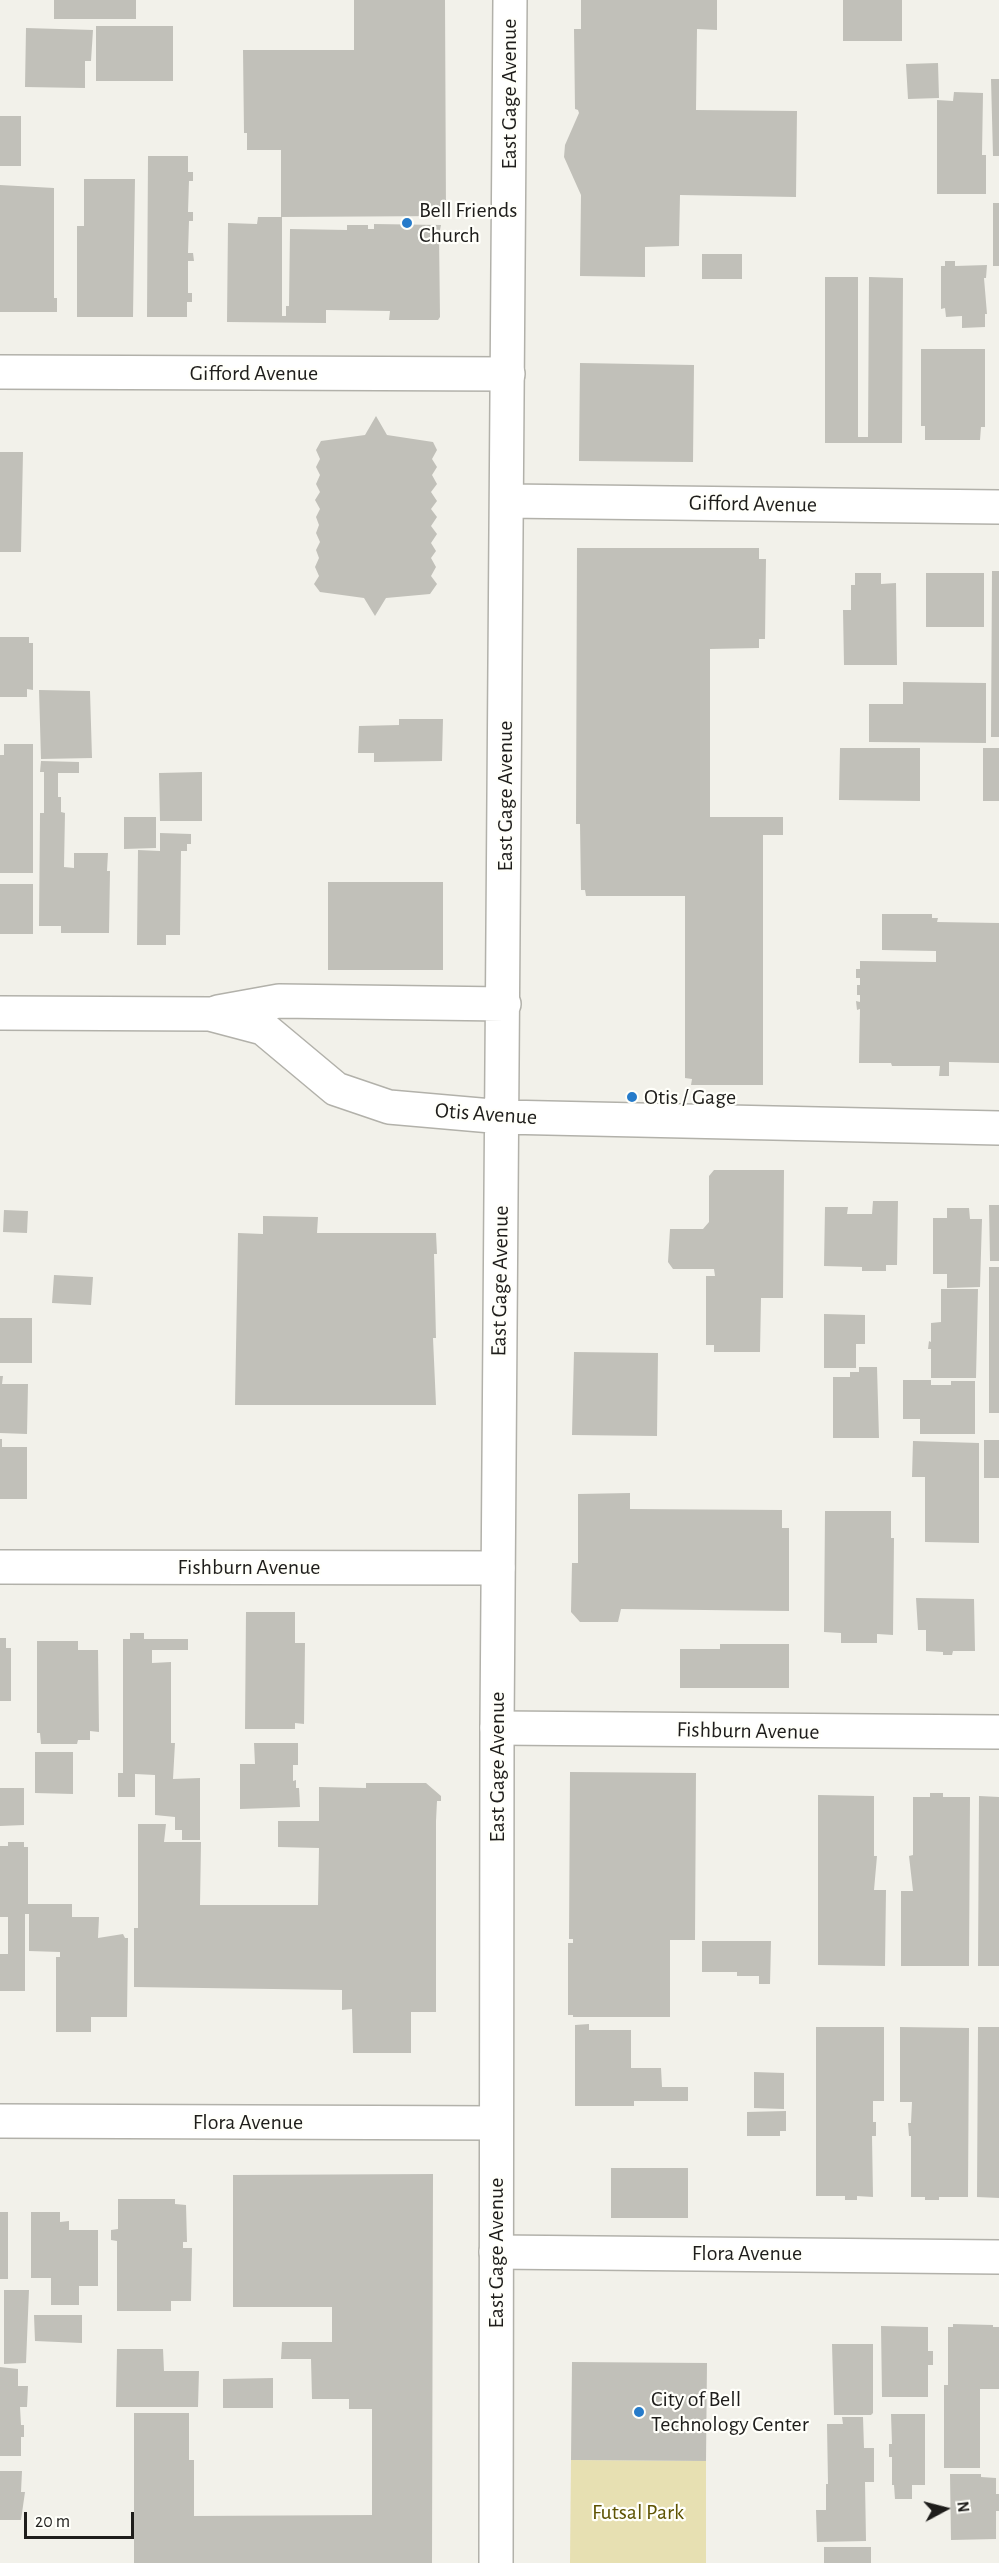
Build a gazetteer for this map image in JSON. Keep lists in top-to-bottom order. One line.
{"streets":{"street":["East Gage Avenue","Gifford Avenue","Otis Avenue","Fishburn Avenue","Flora Avenue"]},"crossings":[["East Gage Avenue","Gifford Avenue"],["East Gage Avenue","Otis Avenue"],["East Gage Avenue","Fishburn Avenue"],["East Gage Avenue","Flora Avenue"]],"parks":["Futsal Park"],"places":["Bell Friends Church","Otis / Gage","City of Bell Technology Center"],"scale_bar":"20 m","north":"right"}
